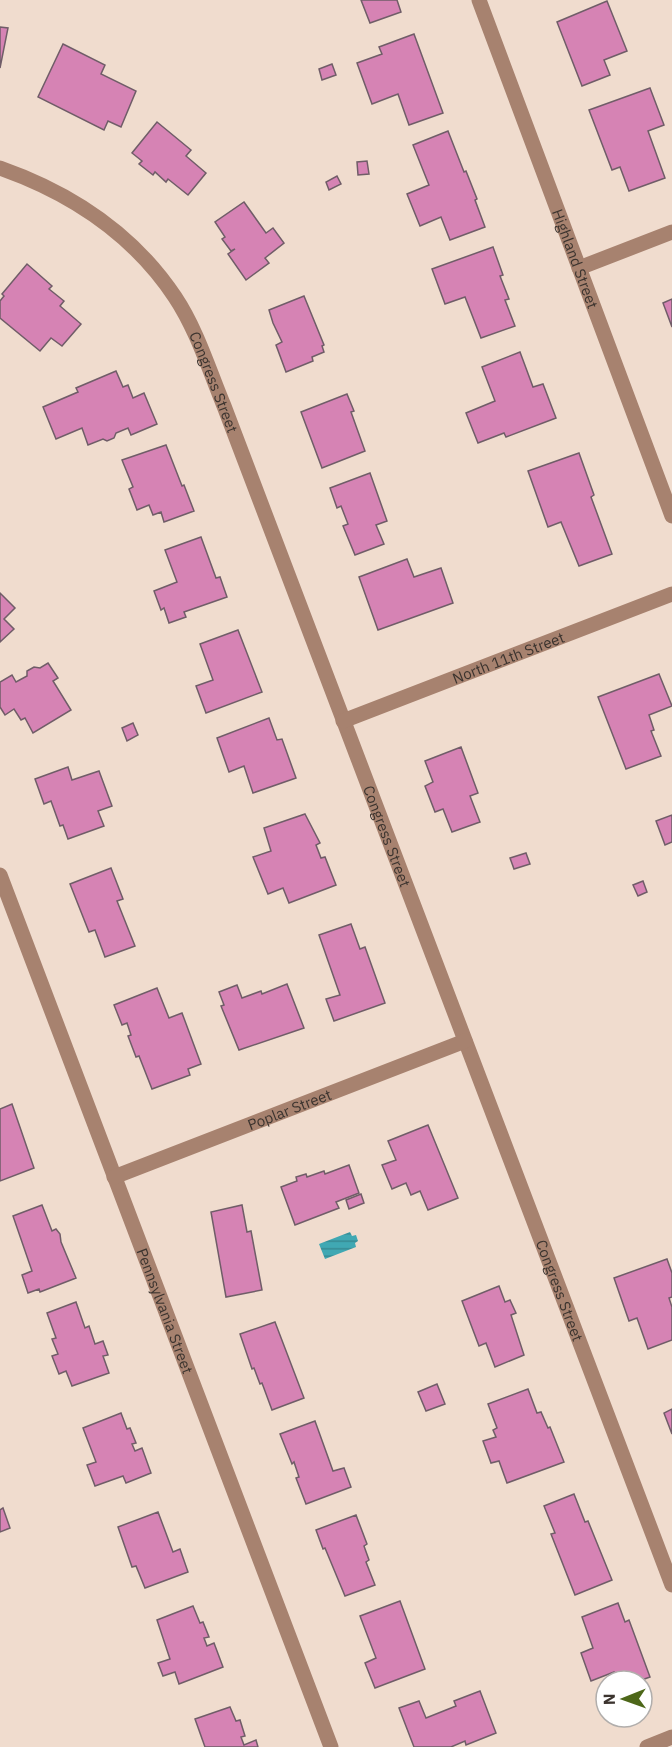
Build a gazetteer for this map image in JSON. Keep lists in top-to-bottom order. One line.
{"streets":{"street":["Highland Street","Congress Street","North 11th Street","Poplar Street","Pennsylvania Street"]},"crossings":[["Congress Street","North 11th Street"],["Congress Street","Poplar Street"],["Poplar Street","Pennsylvania Street"]],"north":"left"}
